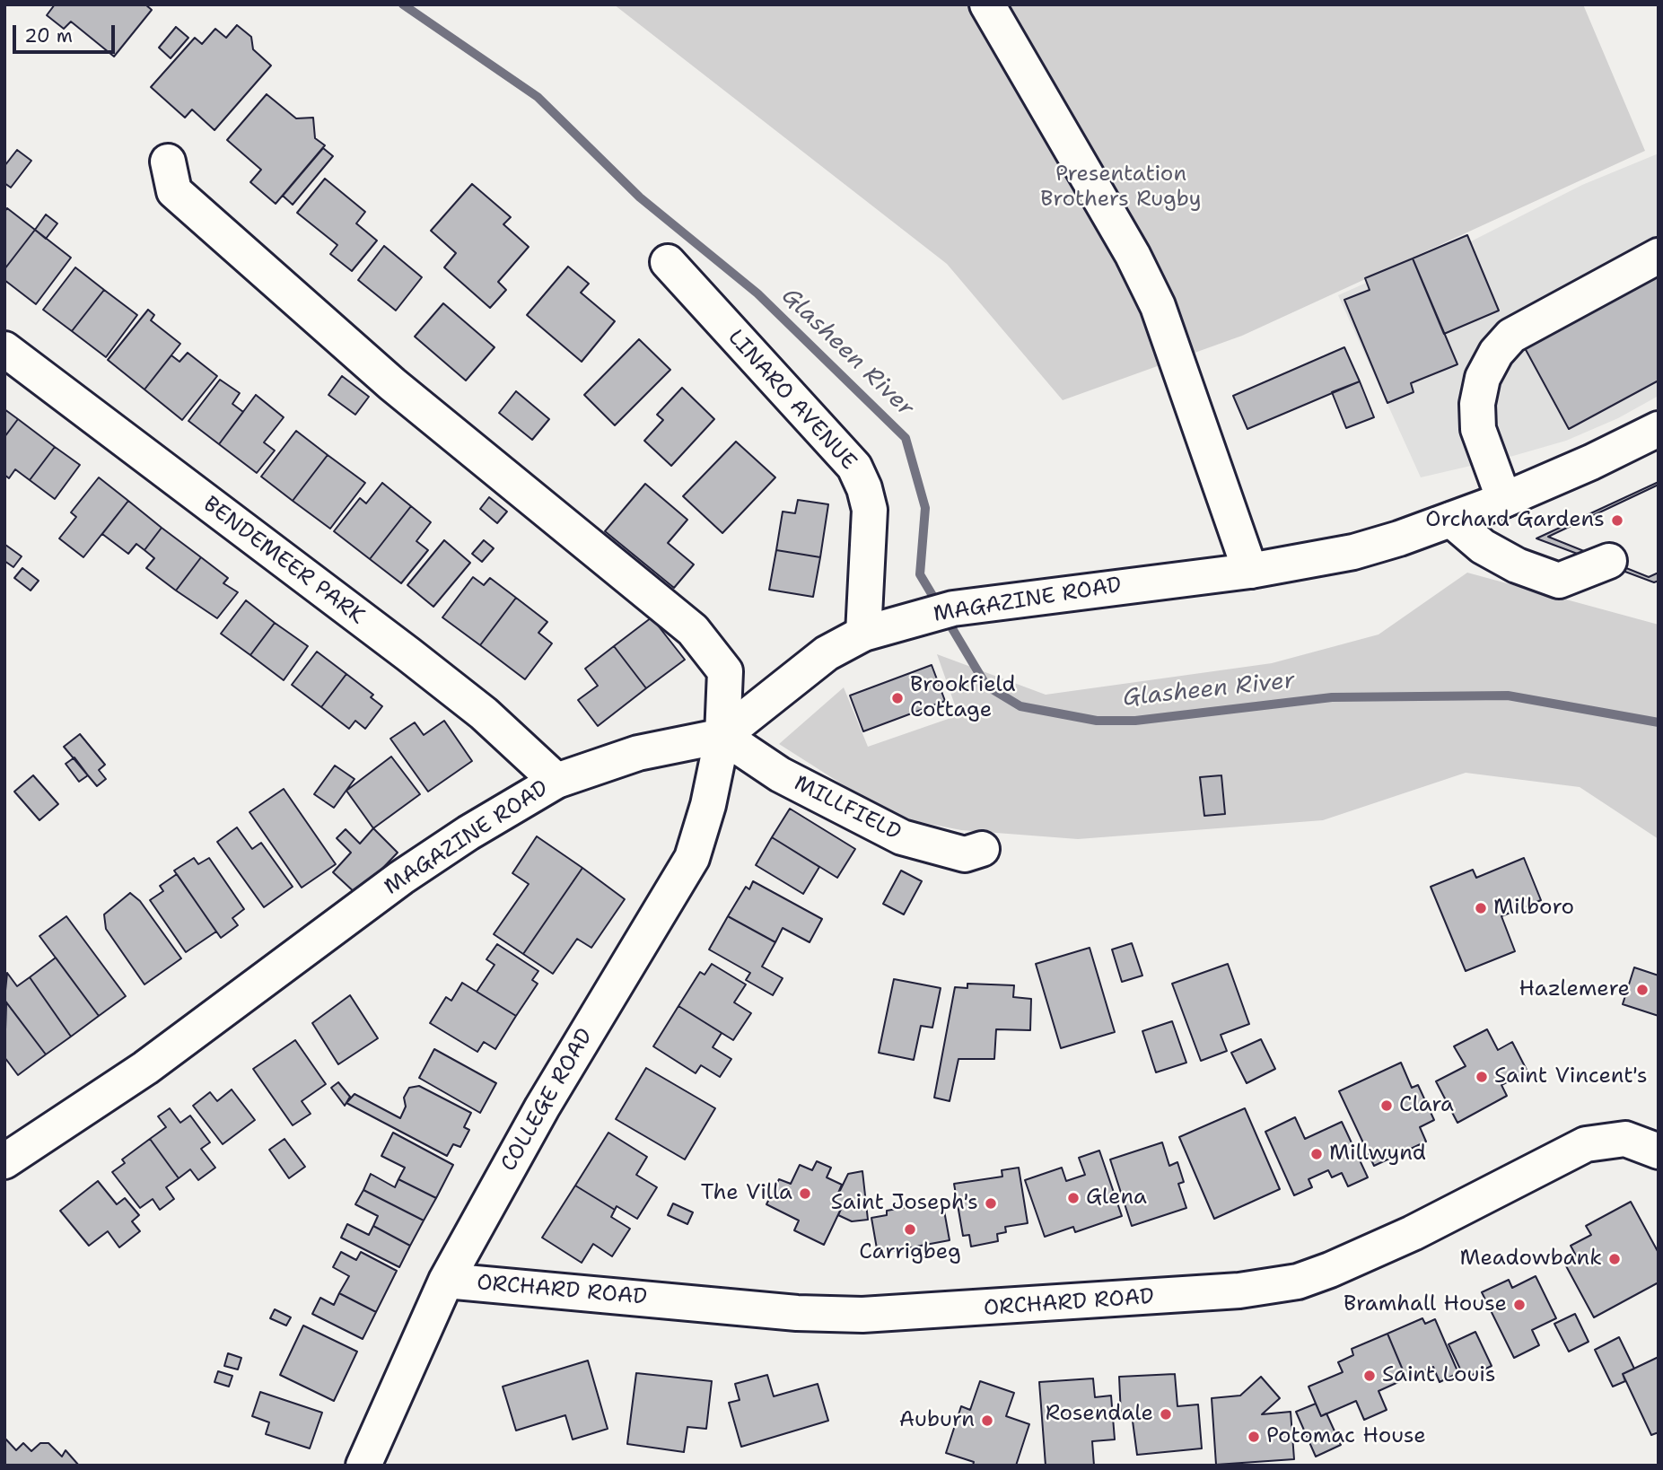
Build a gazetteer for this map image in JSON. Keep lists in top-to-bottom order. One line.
{"streets":{"street":["LINARO AVENUE","BENDEMEER PARK","MAGAZINE ROAD","MILLFIELD","COLLEGE ROAD","ORCHARD ROAD"]},"crossings":[["LINARO AVENUE","MAGAZINE ROAD"],["BENDEMEER PARK","MAGAZINE ROAD"],["MAGAZINE ROAD","MILLFIELD"],["MAGAZINE ROAD","COLLEGE ROAD"],["MILLFIELD","COLLEGE ROAD"],["COLLEGE ROAD","ORCHARD ROAD"]],"water":["Glasheen River"],"parks":["Presentation Brothers Rugby"],"places":["Orchard Gardens","Brookfield Cottage","Milboro","Hazlemere","Saint Vincent's","Clara","Millwynd","The Villa","Glena","Saint Joseph's","Carrigbeg","Meadowbank","Bramhall House","Saint Louis","Rosendale","Auburn","Potomac House"],"scale_bar":"20 m"}
